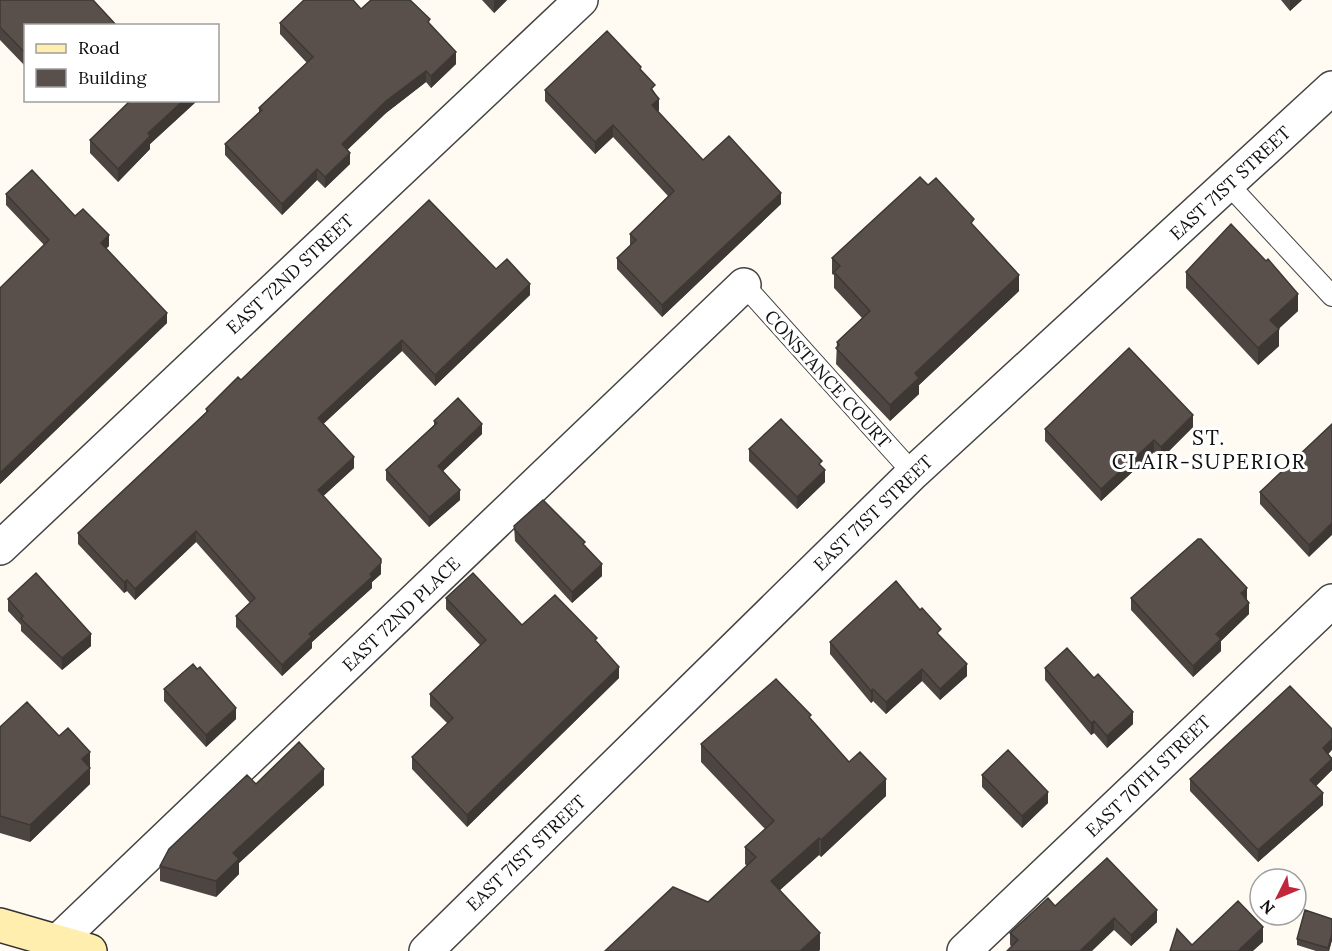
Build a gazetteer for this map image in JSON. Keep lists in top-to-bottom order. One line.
{"streets":{"street":["EAST 71ST STREET","EAST 72ND STREET","EAST 72ND PLACE","EAST 70TH STREET"],"lane":["CONSTANCE COURT"]},"crossings":[["EAST 71ST STREET","CONSTANCE COURT"],["CONSTANCE COURT","EAST 72ND PLACE"]],"districts":["ST. CLAIR-SUPERIOR"],"legend":["Road","Building"],"north":"bottom left"}
